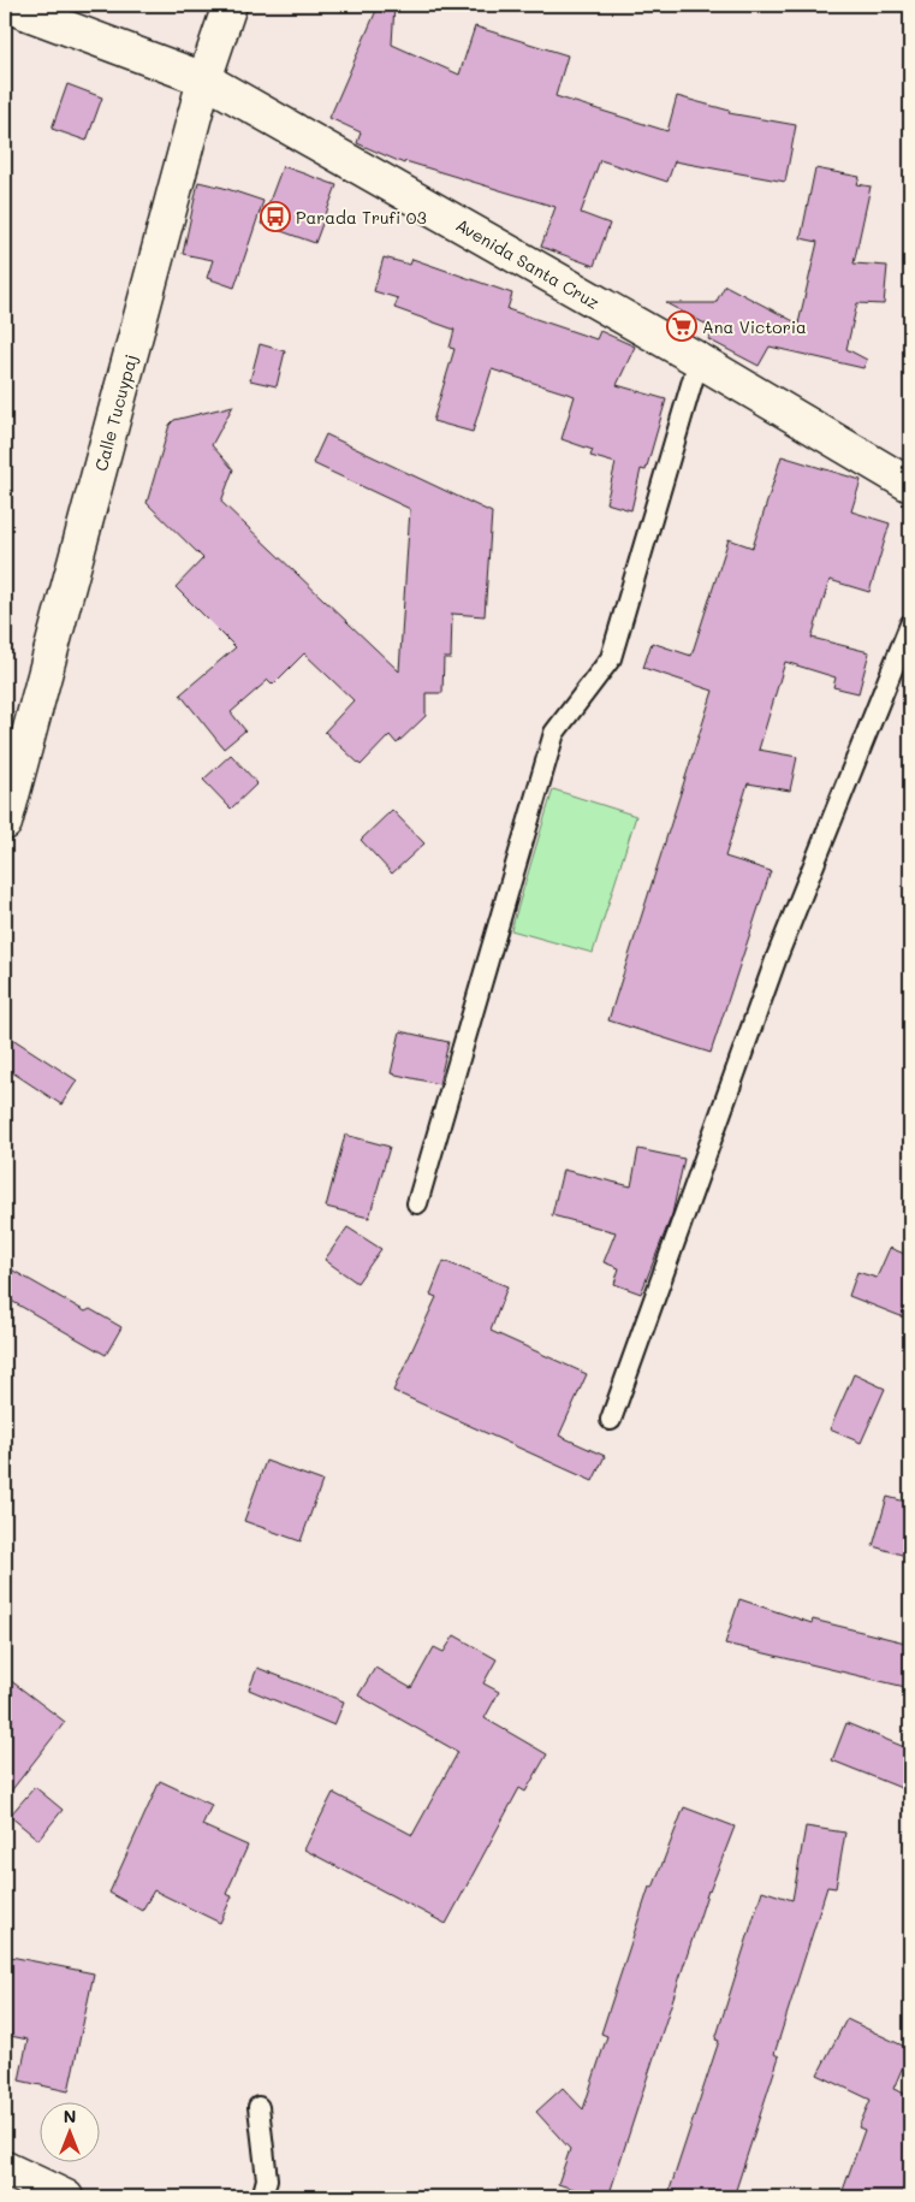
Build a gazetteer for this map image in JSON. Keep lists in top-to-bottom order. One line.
{"streets":{"street":["Avenida Santa Cruz","Calle Tucuypaj"]},"crossings":[["Avenida Santa Cruz","Calle Tucuypaj"]],"places":{"bus stop":["Parada Trufi 03"],"supermarket":["Ana Victoria"]},"north":"top"}
